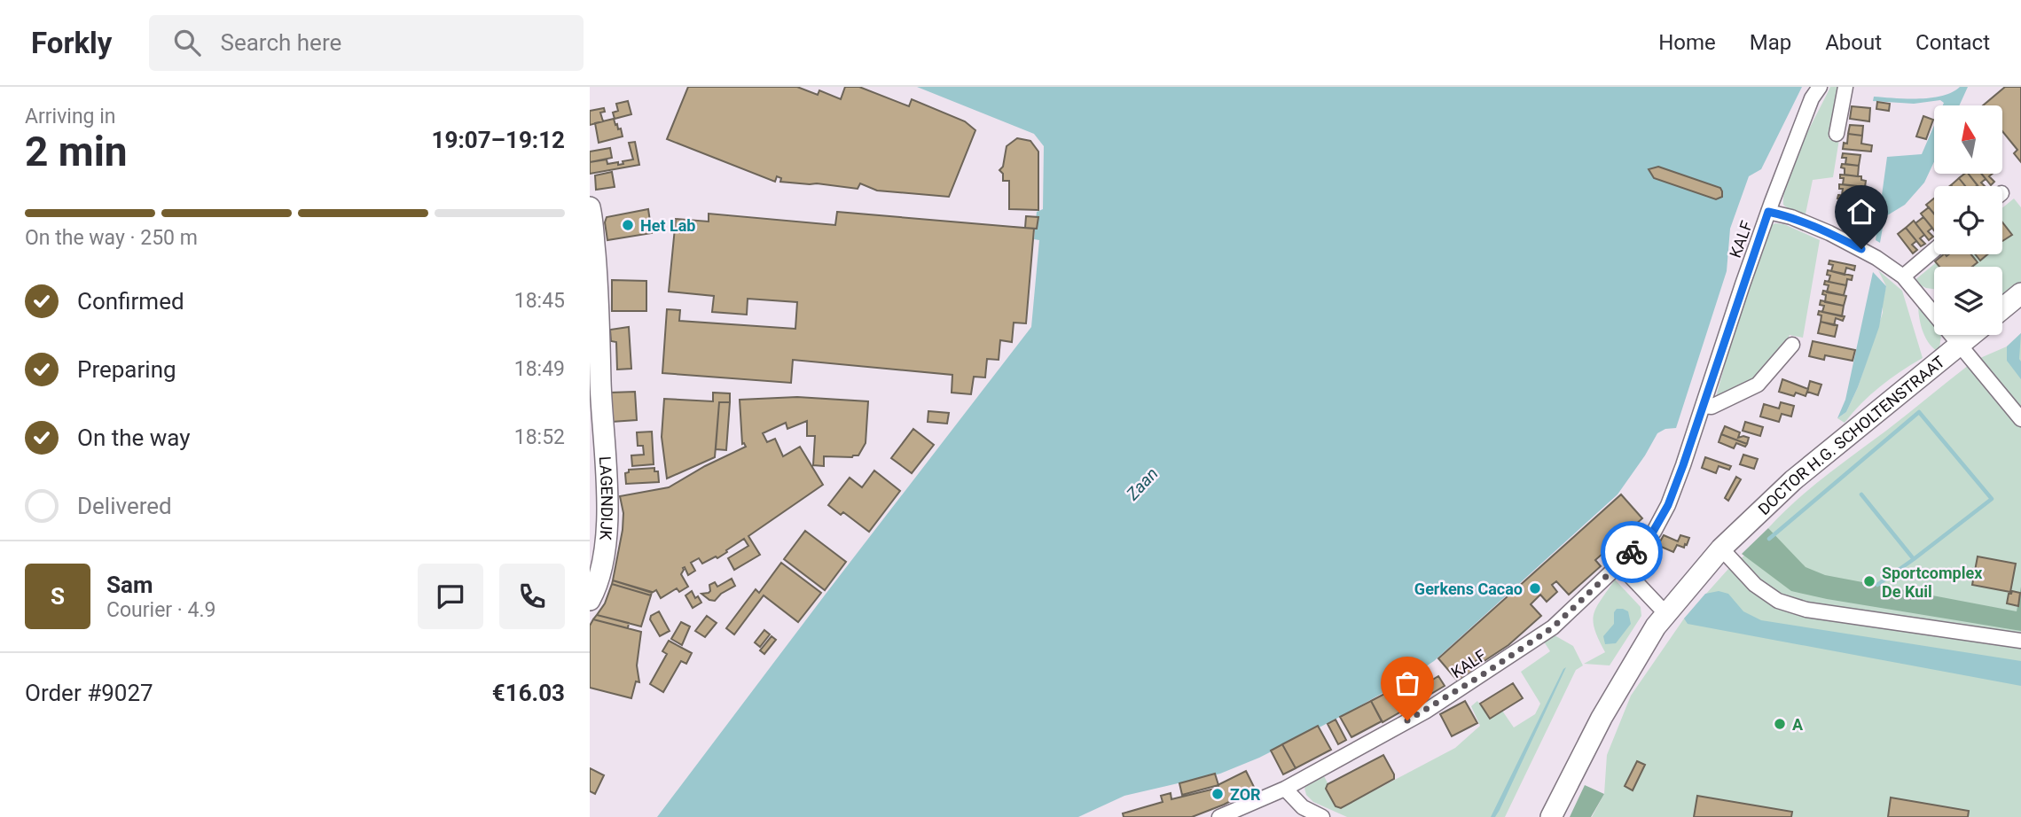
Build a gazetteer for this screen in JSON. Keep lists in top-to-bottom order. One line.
{"streets":{"main road":["DOCTOR H.G. SCHOLTENSTRAAT","LAGENDIJK"],"street":["KALF"]},"water":["Zaan"],"places":["Het Lab","Sportcomplex De Kuil","Gerkens Cacao","A","ZOR"],"north":"top","page":{"header":"Forkly","search":"Search here","nav":["Home","Map","About","Contact"],"heading":["2 min","Arriving in","19:07–19:12"],"panel":["Sam","Courier · 4.9","Order #9027","€16.03"],"bar":"On the way · 250 m","list":[["Confirmed","18:45"],["Preparing","18:49"],["On the way","18:52"],"Delivered"],"round":"S"}}
